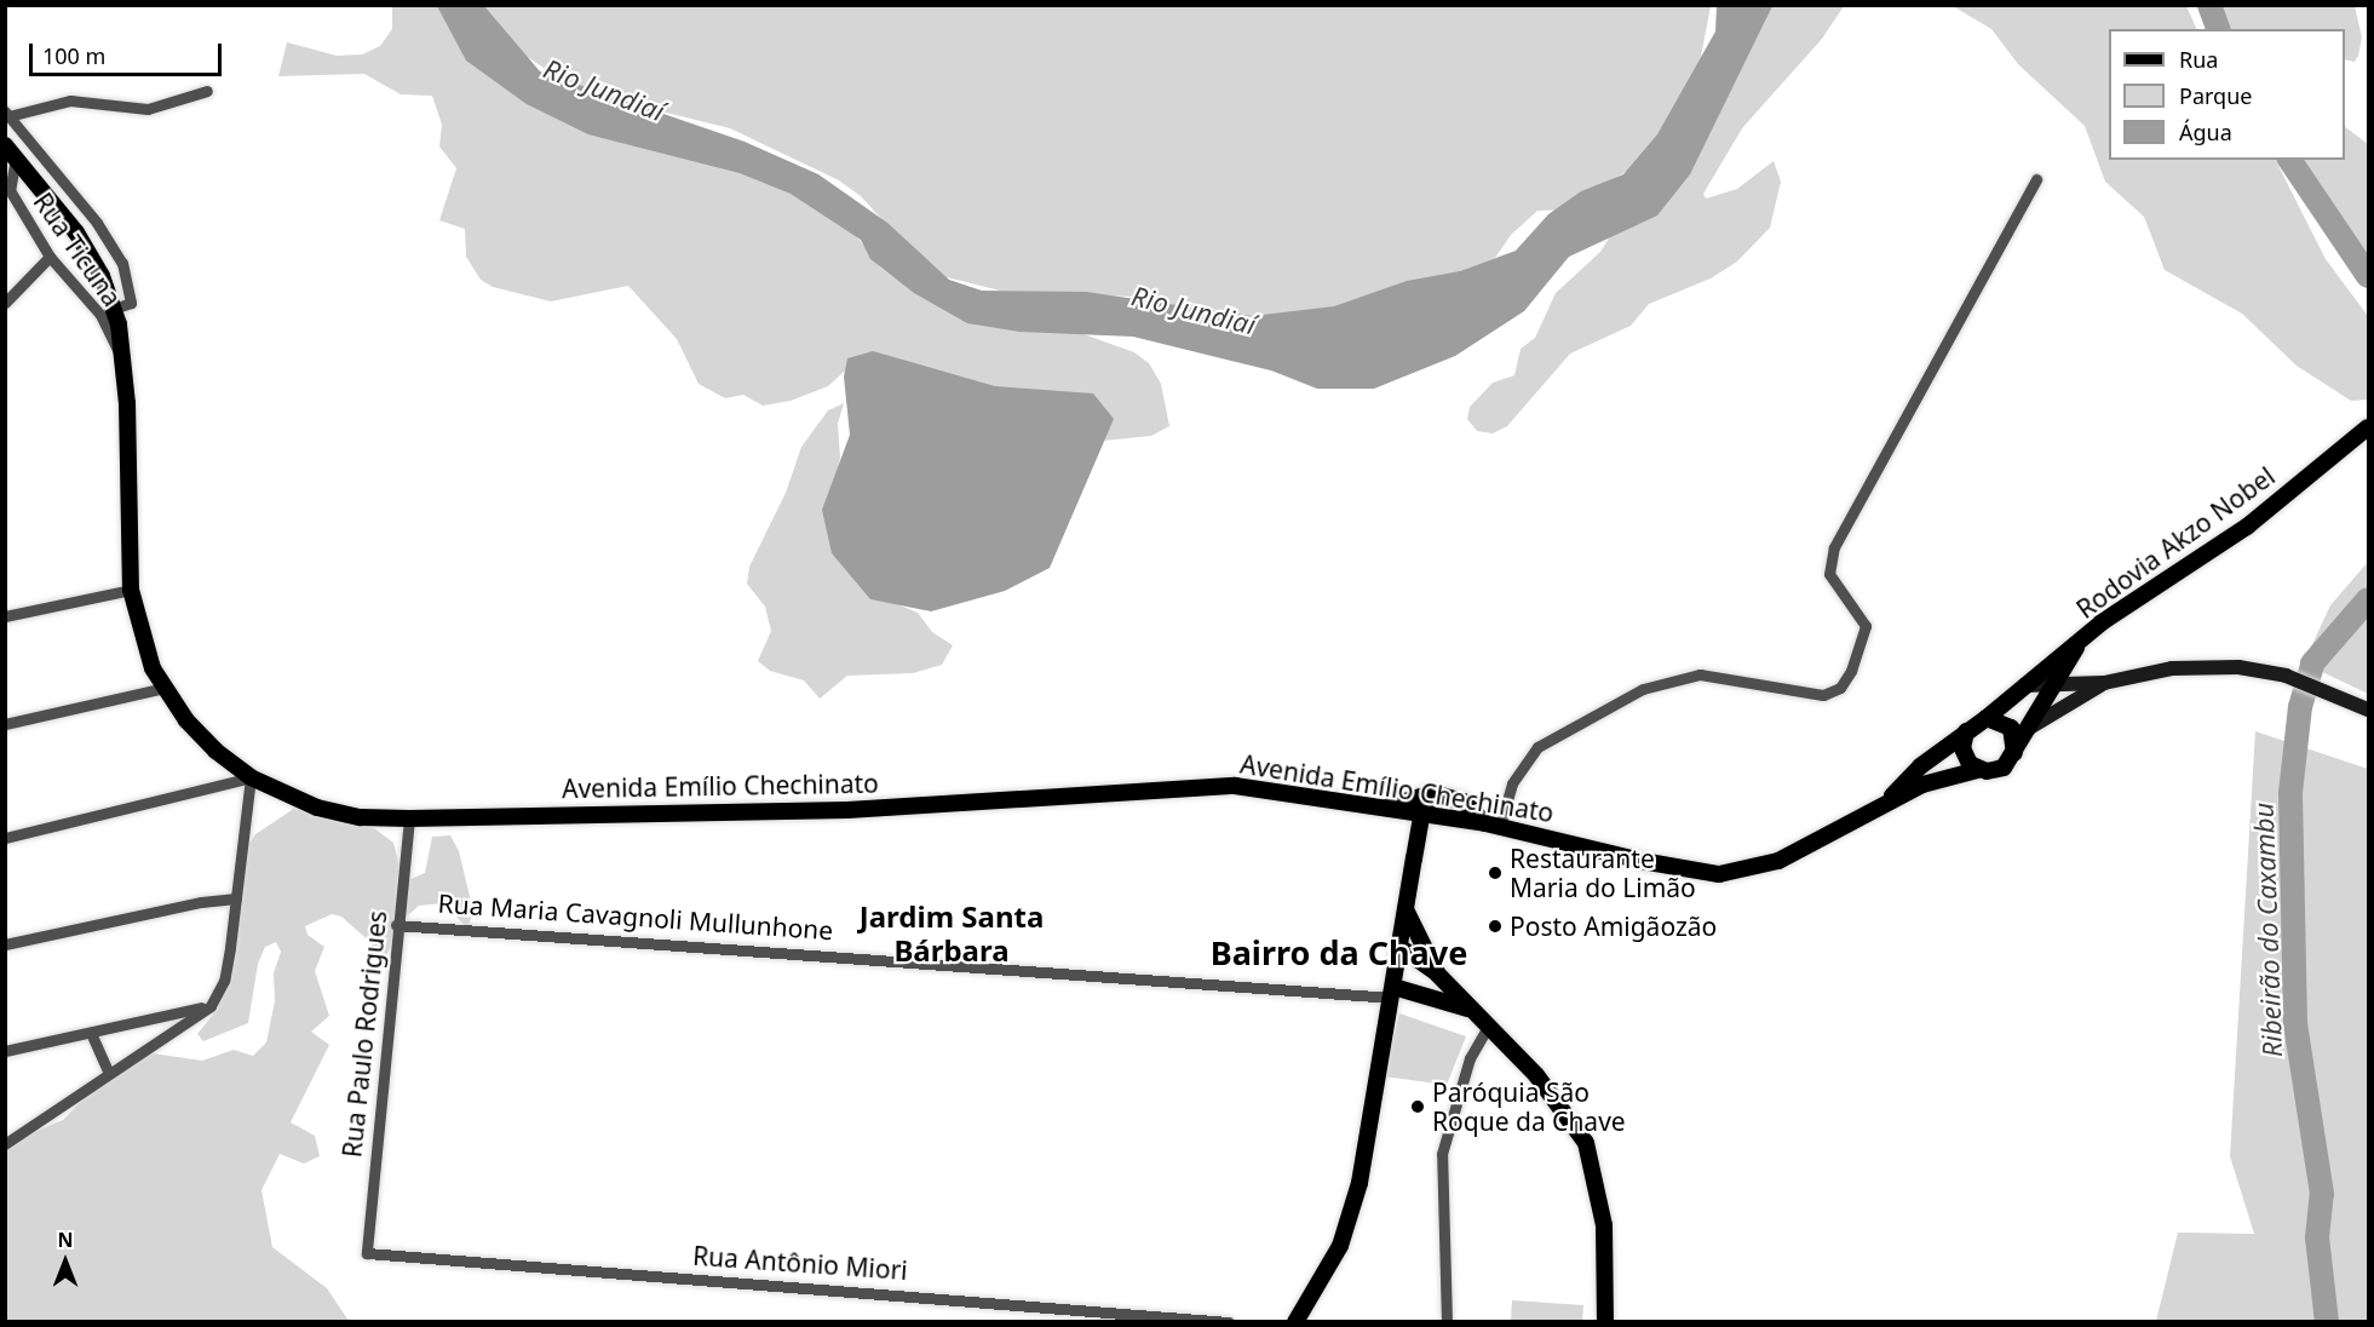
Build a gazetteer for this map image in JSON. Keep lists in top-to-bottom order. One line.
{"streets":{"main road":["Rodovia Akzo Nobel","Avenida Emílio Chechinato","Rua Maria Cavagnoli Mullunhone"],"street":["Rua Ticuna","Rua Paulo Rodrigues","Rua Antônio Miori"]},"crossings":[["Rua Ticuna","Avenida Emílio Chechinato"],["Rodovia Akzo Nobel","Avenida Emílio Chechinato"],["Avenida Emílio Chechinato","Rua Paulo Rodrigues"],["Rua Maria Cavagnoli Mullunhone","Rua Paulo Rodrigues"],["Rua Paulo Rodrigues","Rua Antônio Miori"]],"districts":["Jardim Santa Bárbara","Bairro da Chave"],"water":["Rio Jundiaí","Ribeirão do Caxambu"],"places":["Restaurante Maria do Limão","Posto Amigãozão","Paróquia São Roque da Chave"],"legend":["Rua","Parque","Água"],"scale_bar":"100 m","north":"top"}
